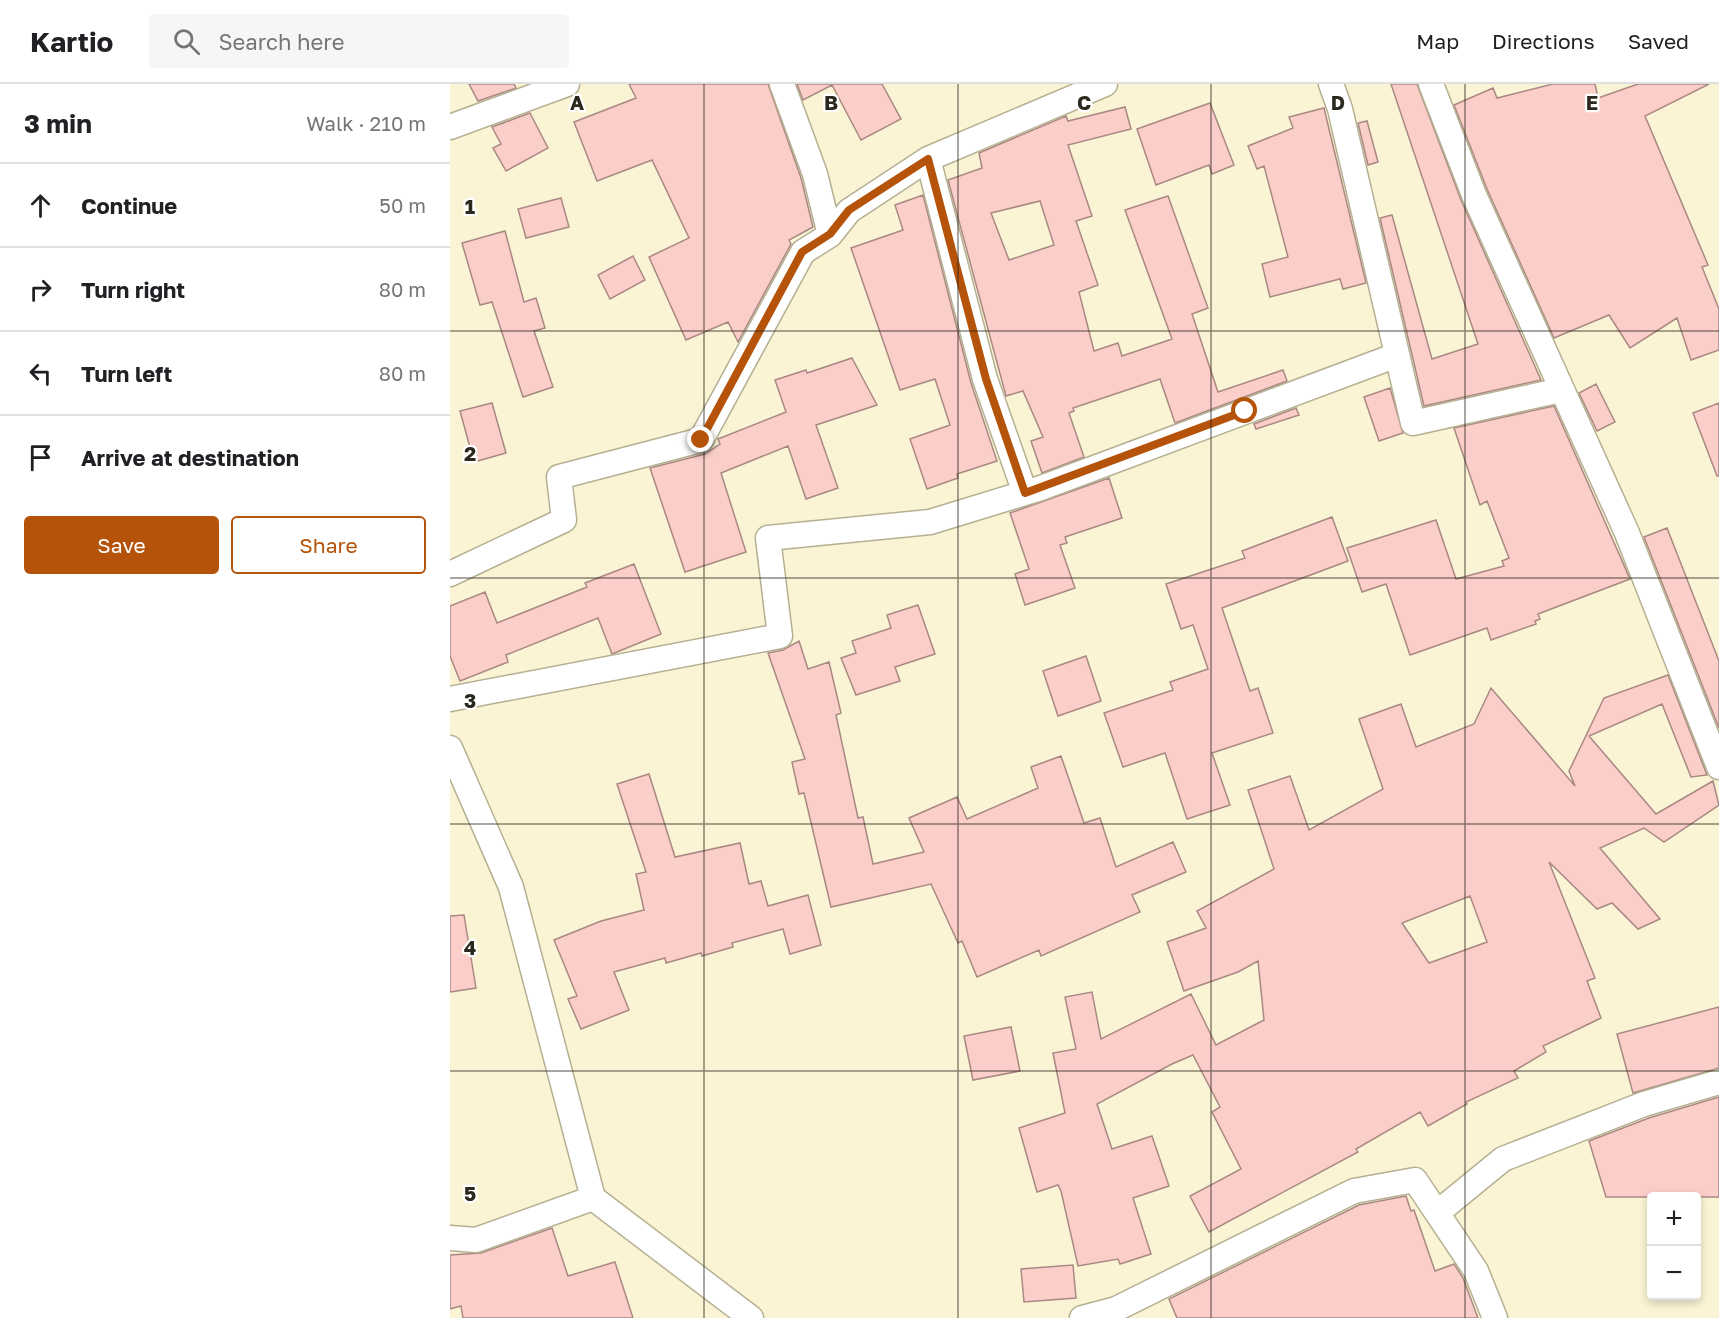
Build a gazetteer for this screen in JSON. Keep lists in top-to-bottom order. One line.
{"page":{"header":"Kartio","search":"Search here","nav":["Map","Directions","Saved"],"heading":["3 min","Walk · 210 m"],"list":[["Continue","50 m"],["Turn right","80 m"],["Turn left","80 m"],"Arrive at destination"],"buttons":["Save","Share"],"map_buttons":["+","−"]},"grid":{"columns":["A","B","C","D","E"],"rows":["1","2","3","4","5"]}}
